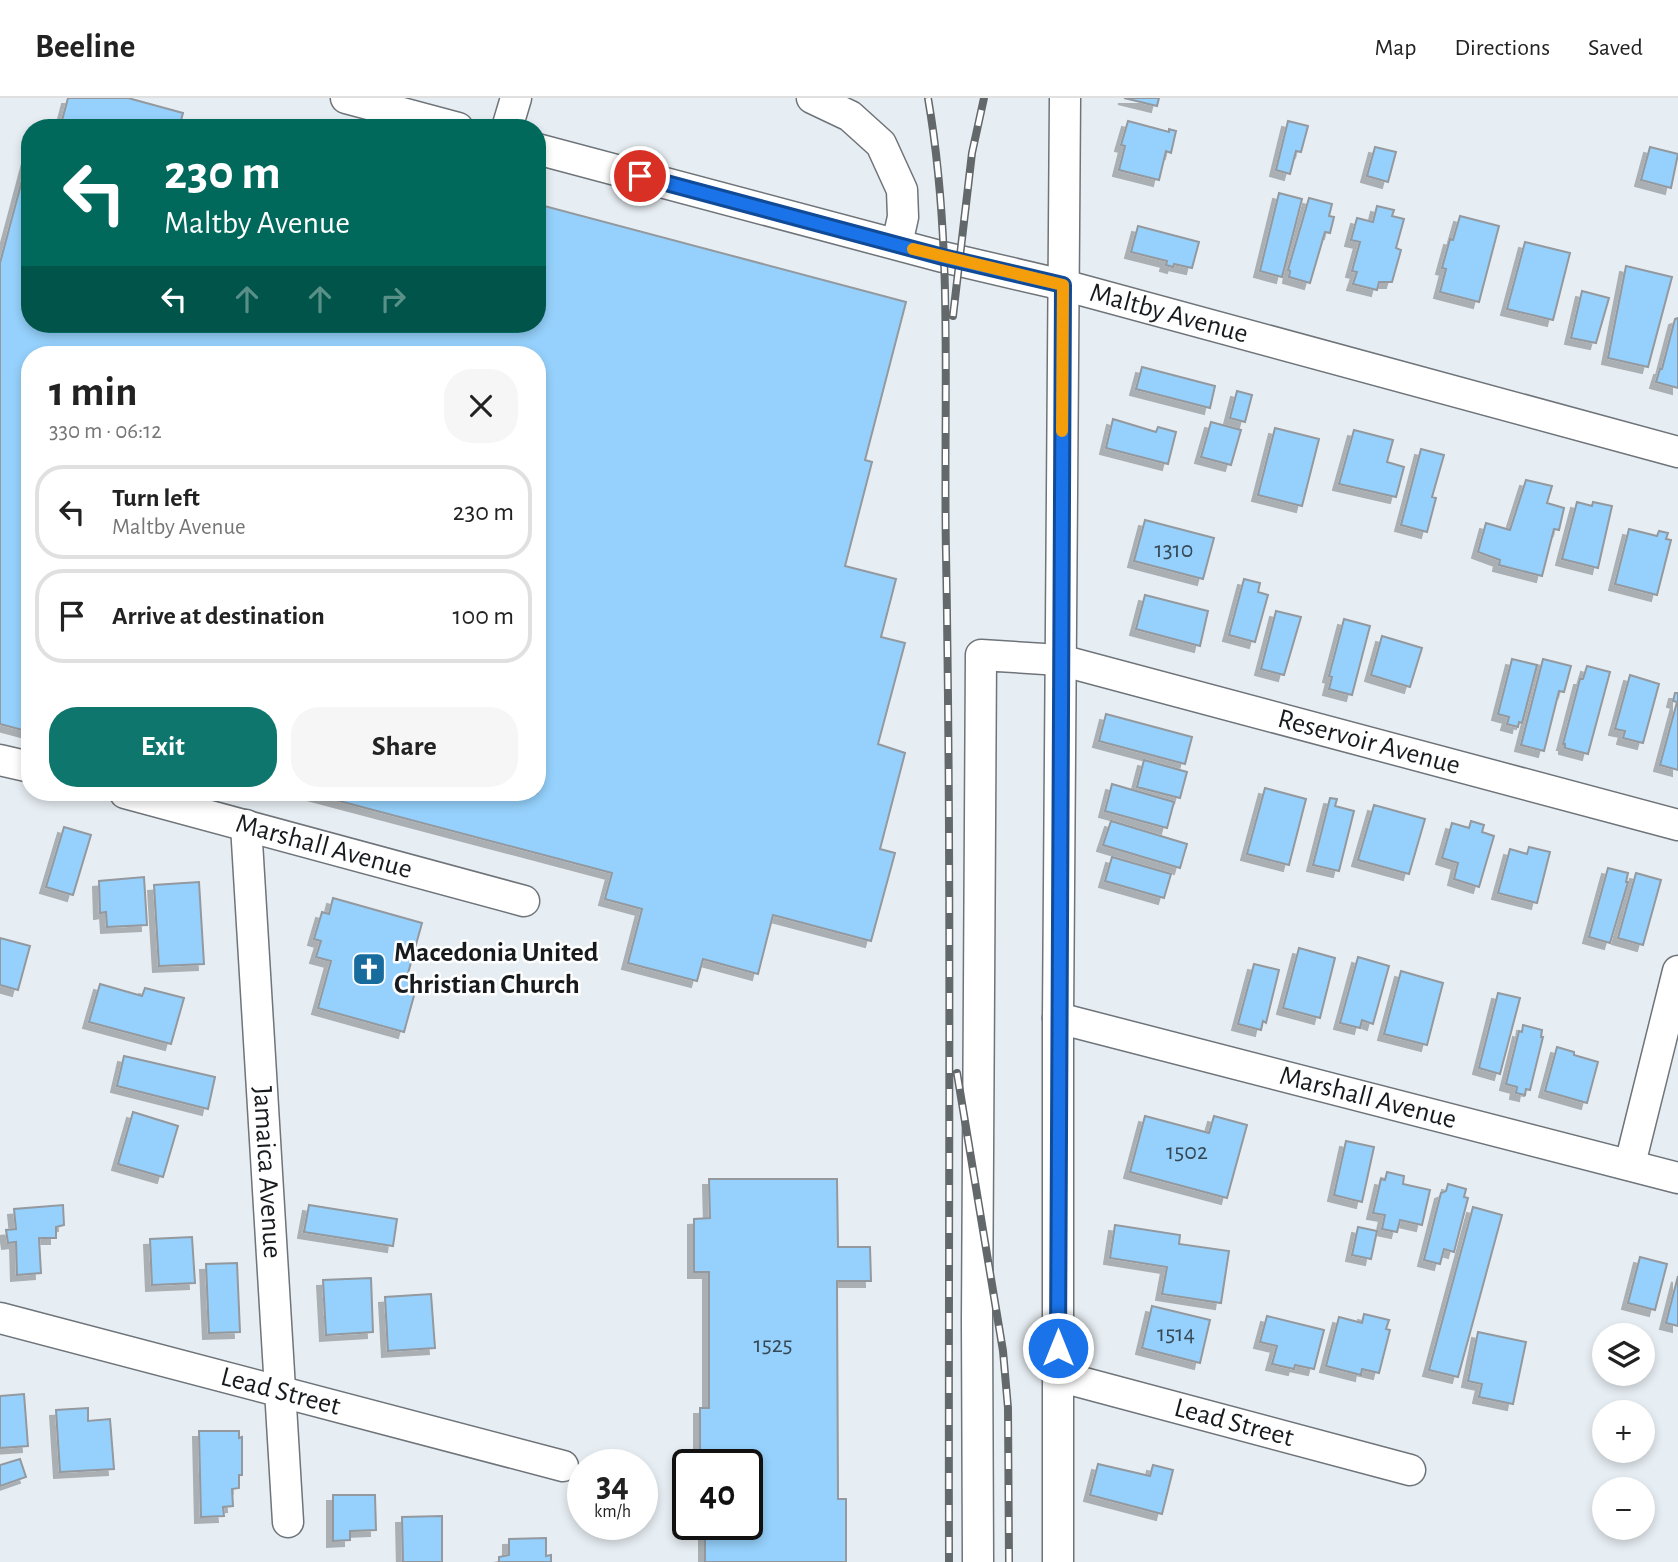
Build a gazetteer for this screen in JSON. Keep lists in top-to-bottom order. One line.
{"streets":{"street":["Maltby Avenue","Reservoir Avenue","Marshall Avenue","Jamaica Avenue","Lead Street"]},"crossings":[["Marshall Avenue","Jamaica Avenue"],["Jamaica Avenue","Lead Street"]],"places":{"church":["Macedonia United Christian Church"]},"house_numbers":["1310","1502","1514","1525"],"page":{"header":"Beeline","nav":["Map","Directions","Saved"],"turn":["230 m","Maltby Avenue"],"heading":["1 min","330 m · 06:12"],"list":[{"name":"Turn left","note":"Maltby Avenue","value":"230 m"},{"name":"Arrive at destination","value":"100 m"}],"buttons":["Exit","Share"],"map_buttons":["+","−"],"speed":"34 km/h","limit":"40"}}
